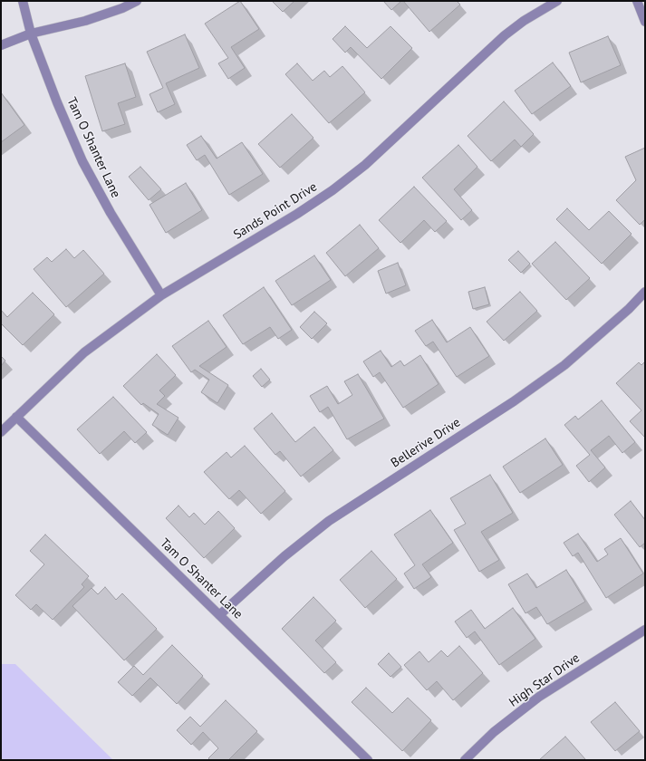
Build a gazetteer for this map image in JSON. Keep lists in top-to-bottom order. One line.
{"streets":{"street":["Tam O Shanter Lane","Sands Point Drive","Bellerive Drive","High Star Drive"]},"crossings":[["Tam O Shanter Lane","Sands Point Drive"],["Tam O Shanter Lane","Bellerive Drive"]]}
